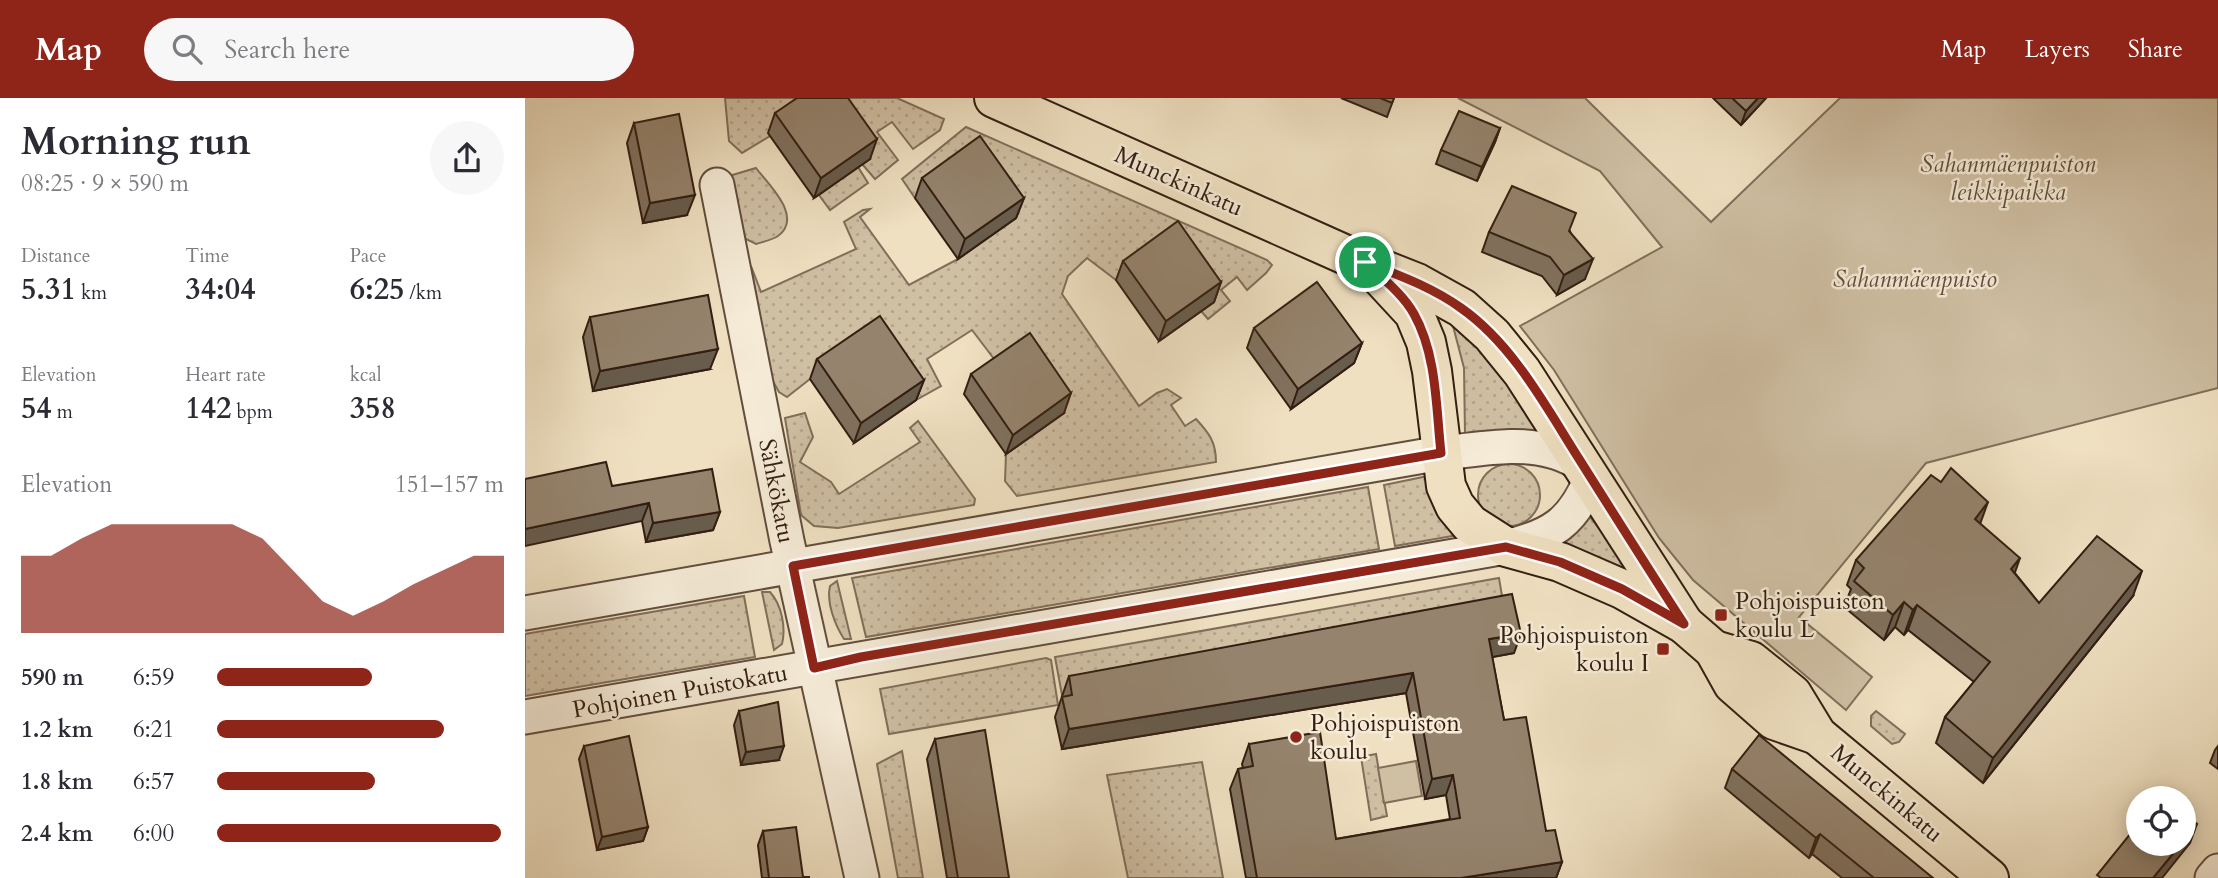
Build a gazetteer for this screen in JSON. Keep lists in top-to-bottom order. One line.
{"streets":{"main road":["Munckinkatu"],"street":["Sähkökatu","Pohjoinen Puistokatu"]},"crossings":[["Munckinkatu","Pohjoinen Puistokatu"],["Sähkökatu","Pohjoinen Puistokatu"]],"parks":["Sahanmäenpuiston leikkipaikka","Sahanmäenpuisto"],"places":{"transit":["Pohjoispuiston koulu L","Pohjoispuiston koulu I"],"other":["Pohjoispuiston koulu"]},"page":{"header":"Map","search":"Search here","nav":["Map","Layers","Share"],"heading":["Morning run","08:25 · 9 × 590 m"],"stats":[["Distance","5.31 km"],["Time","34:04"],["Pace","6:25 /km"],["Elevation","54 m"],["Heart rate","142 bpm"],["kcal","358"]],"chart":["Elevation","151–157 m"],"list":[{"name":"590 m","note":"6:59"},{"name":"1.2 km","note":"6:21"},{"name":"1.8 km","note":"6:57"},{"name":"2.4 km","note":"6:00"}]}}
